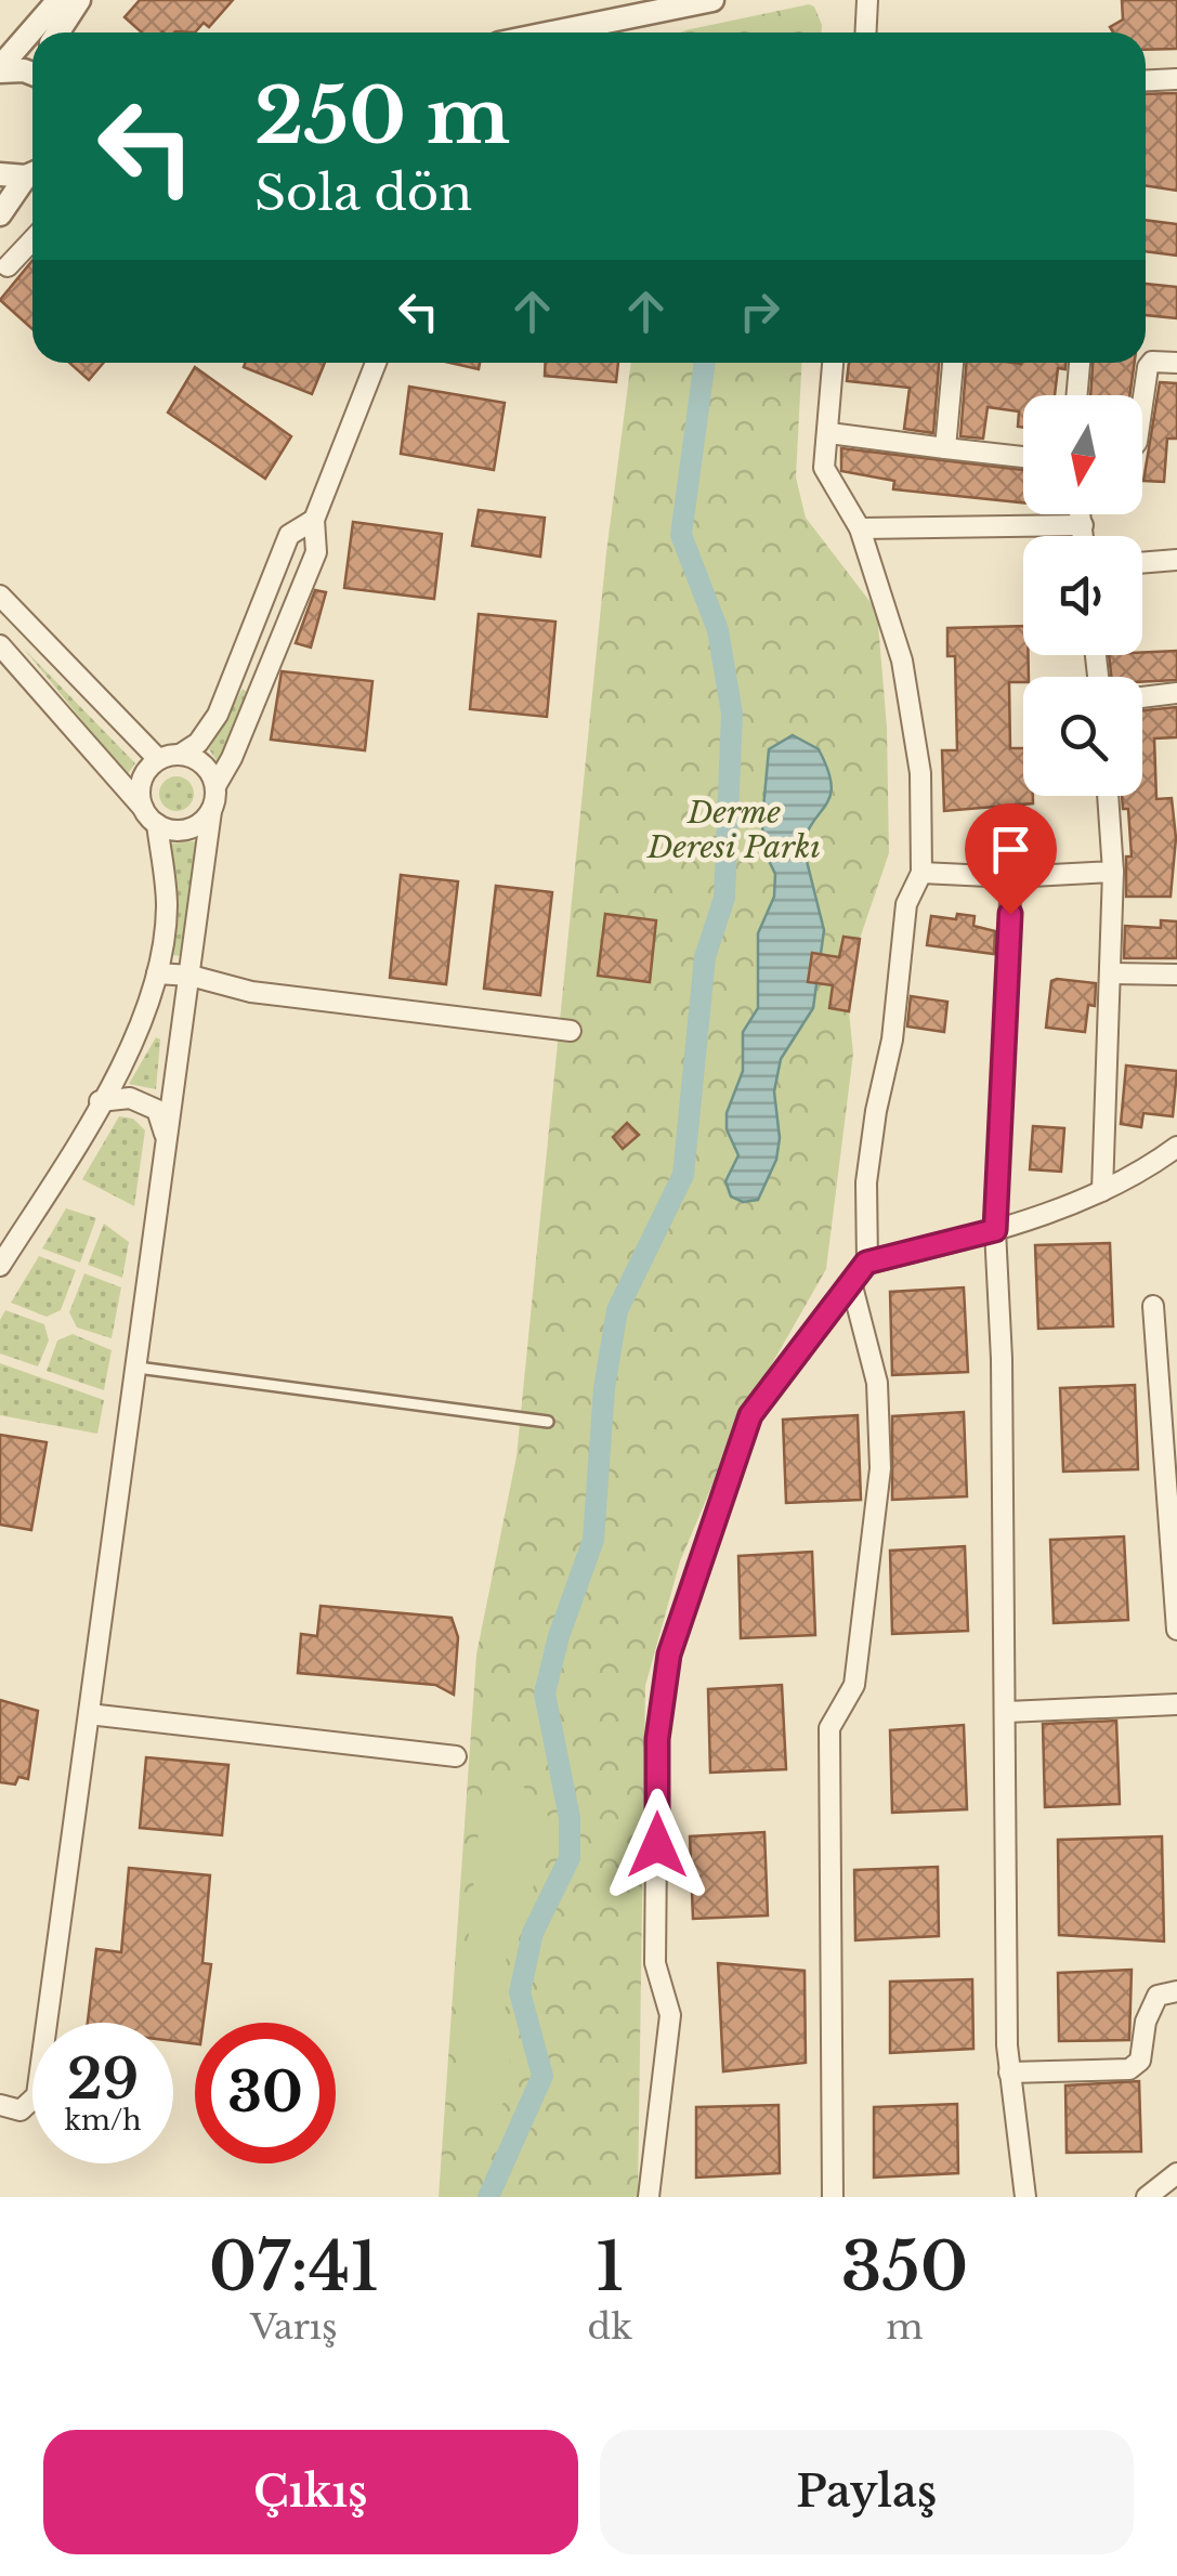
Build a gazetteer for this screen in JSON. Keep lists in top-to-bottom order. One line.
{"parks":["Derme Deresi Parkı"],"north":"bottom","page":{"turn":["250 m","Sola dön"],"speed":"29 km/h","limit":"30","eta":["07:41","Varış","1","dk","350","m"],"buttons":["Çıkış","Paylaş"]}}
